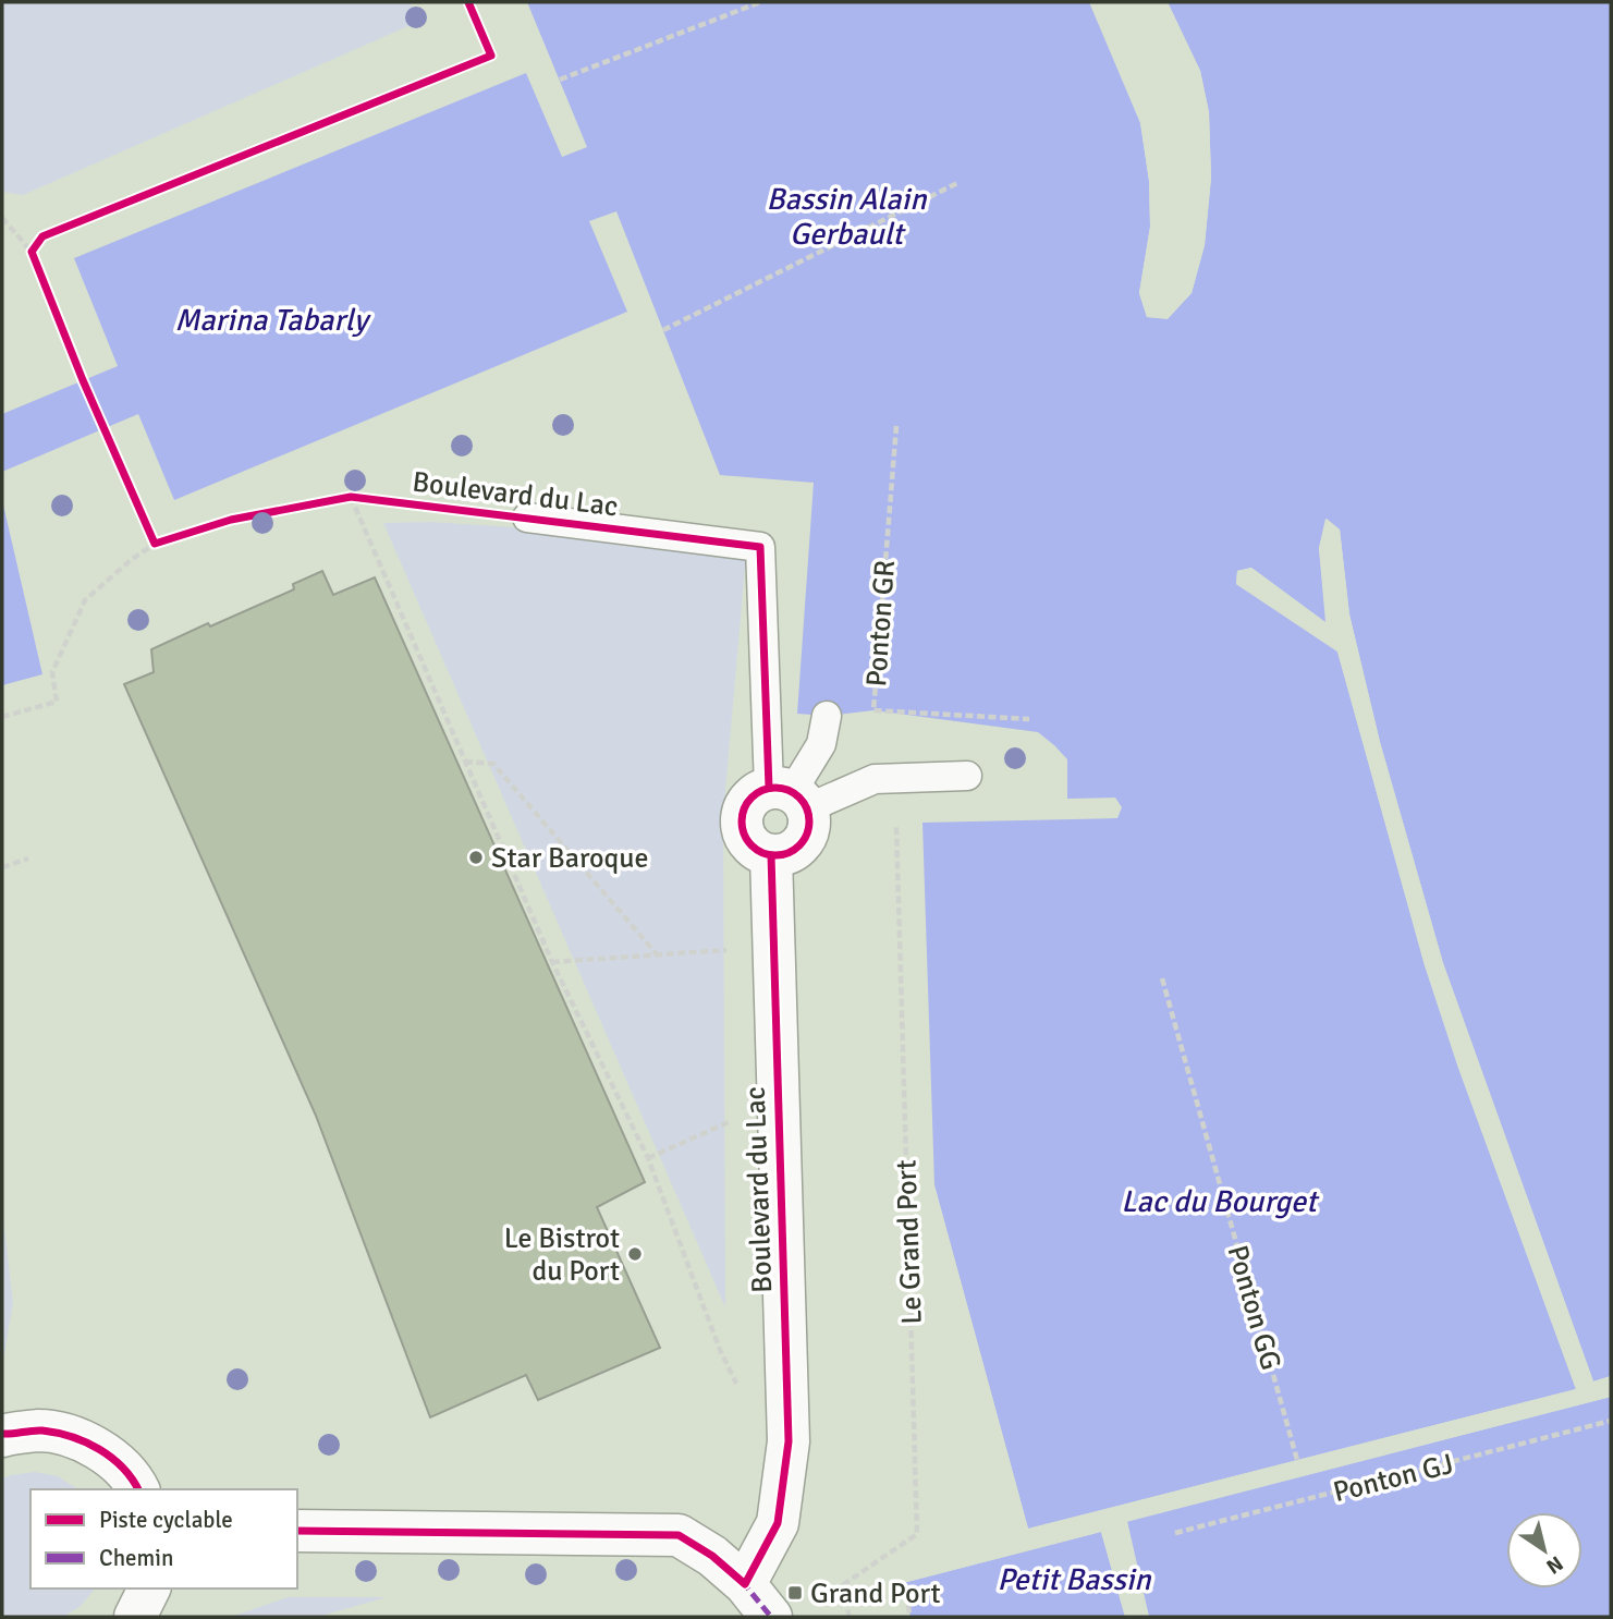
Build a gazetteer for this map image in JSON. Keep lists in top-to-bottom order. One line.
{"streets":{"street":["Boulevard du Lac"],"path":["Ponton GR","Le Grand Port","Ponton GG","Ponton GJ"]},"water":["Bassin Alain Gerbault","Marina Tabarly","Lac du Bourget","Petit Bassin"],"places":{"other":["Star Baroque","Le Bistrot du Port"],"transit":["Grand Port"]},"legend":["Piste cyclable","Chemin"],"north":"bottom right"}
